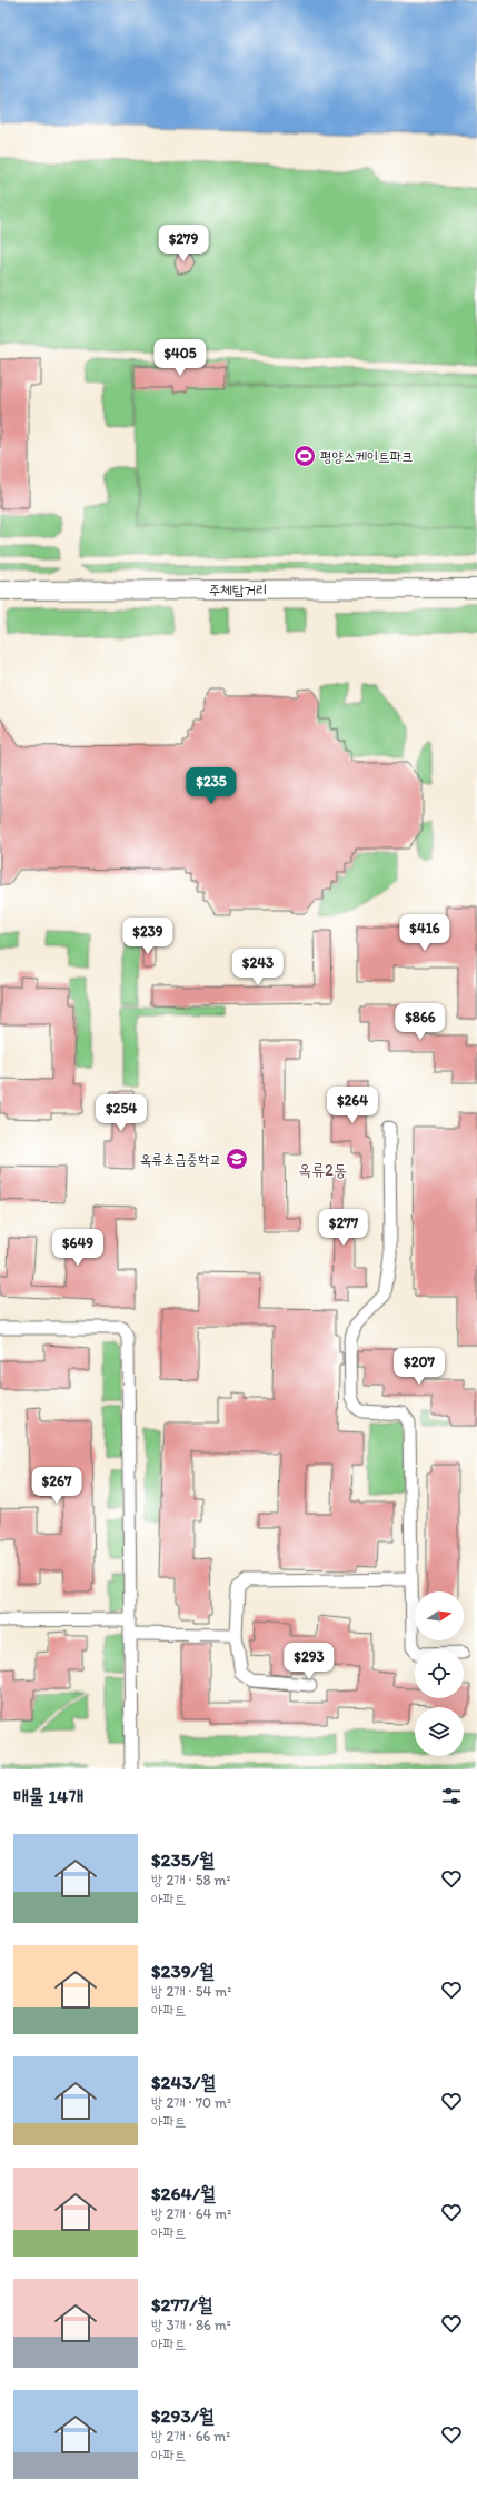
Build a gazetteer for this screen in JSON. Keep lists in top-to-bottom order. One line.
{"streets":{"main road":["주체탑거리"]},"districts":["옥류2동"],"places":{"sports":["평양스케이트파크"],"school or university":["옥류초급중학교"]},"north":"right","page":{"price":["$279","$405","$235","$416","$239","$243","$866","$264","$254","$277","$649","$207","$267","$293"],"heading":"매물 14개","list":[{"name":"$235/월","note":"방 2개 · 58 m² · 아파트"},{"name":"$239/월","note":"방 2개 · 54 m² · 아파트"},{"name":"$243/월","note":"방 2개 · 70 m² · 아파트"},{"name":"$264/월","note":"방 2개 · 64 m² · 아파트"},{"name":"$277/월","note":"방 3개 · 86 m² · 아파트"},{"name":"$293/월","note":"방 2개 · 66 m² · 아파트"}]}}
